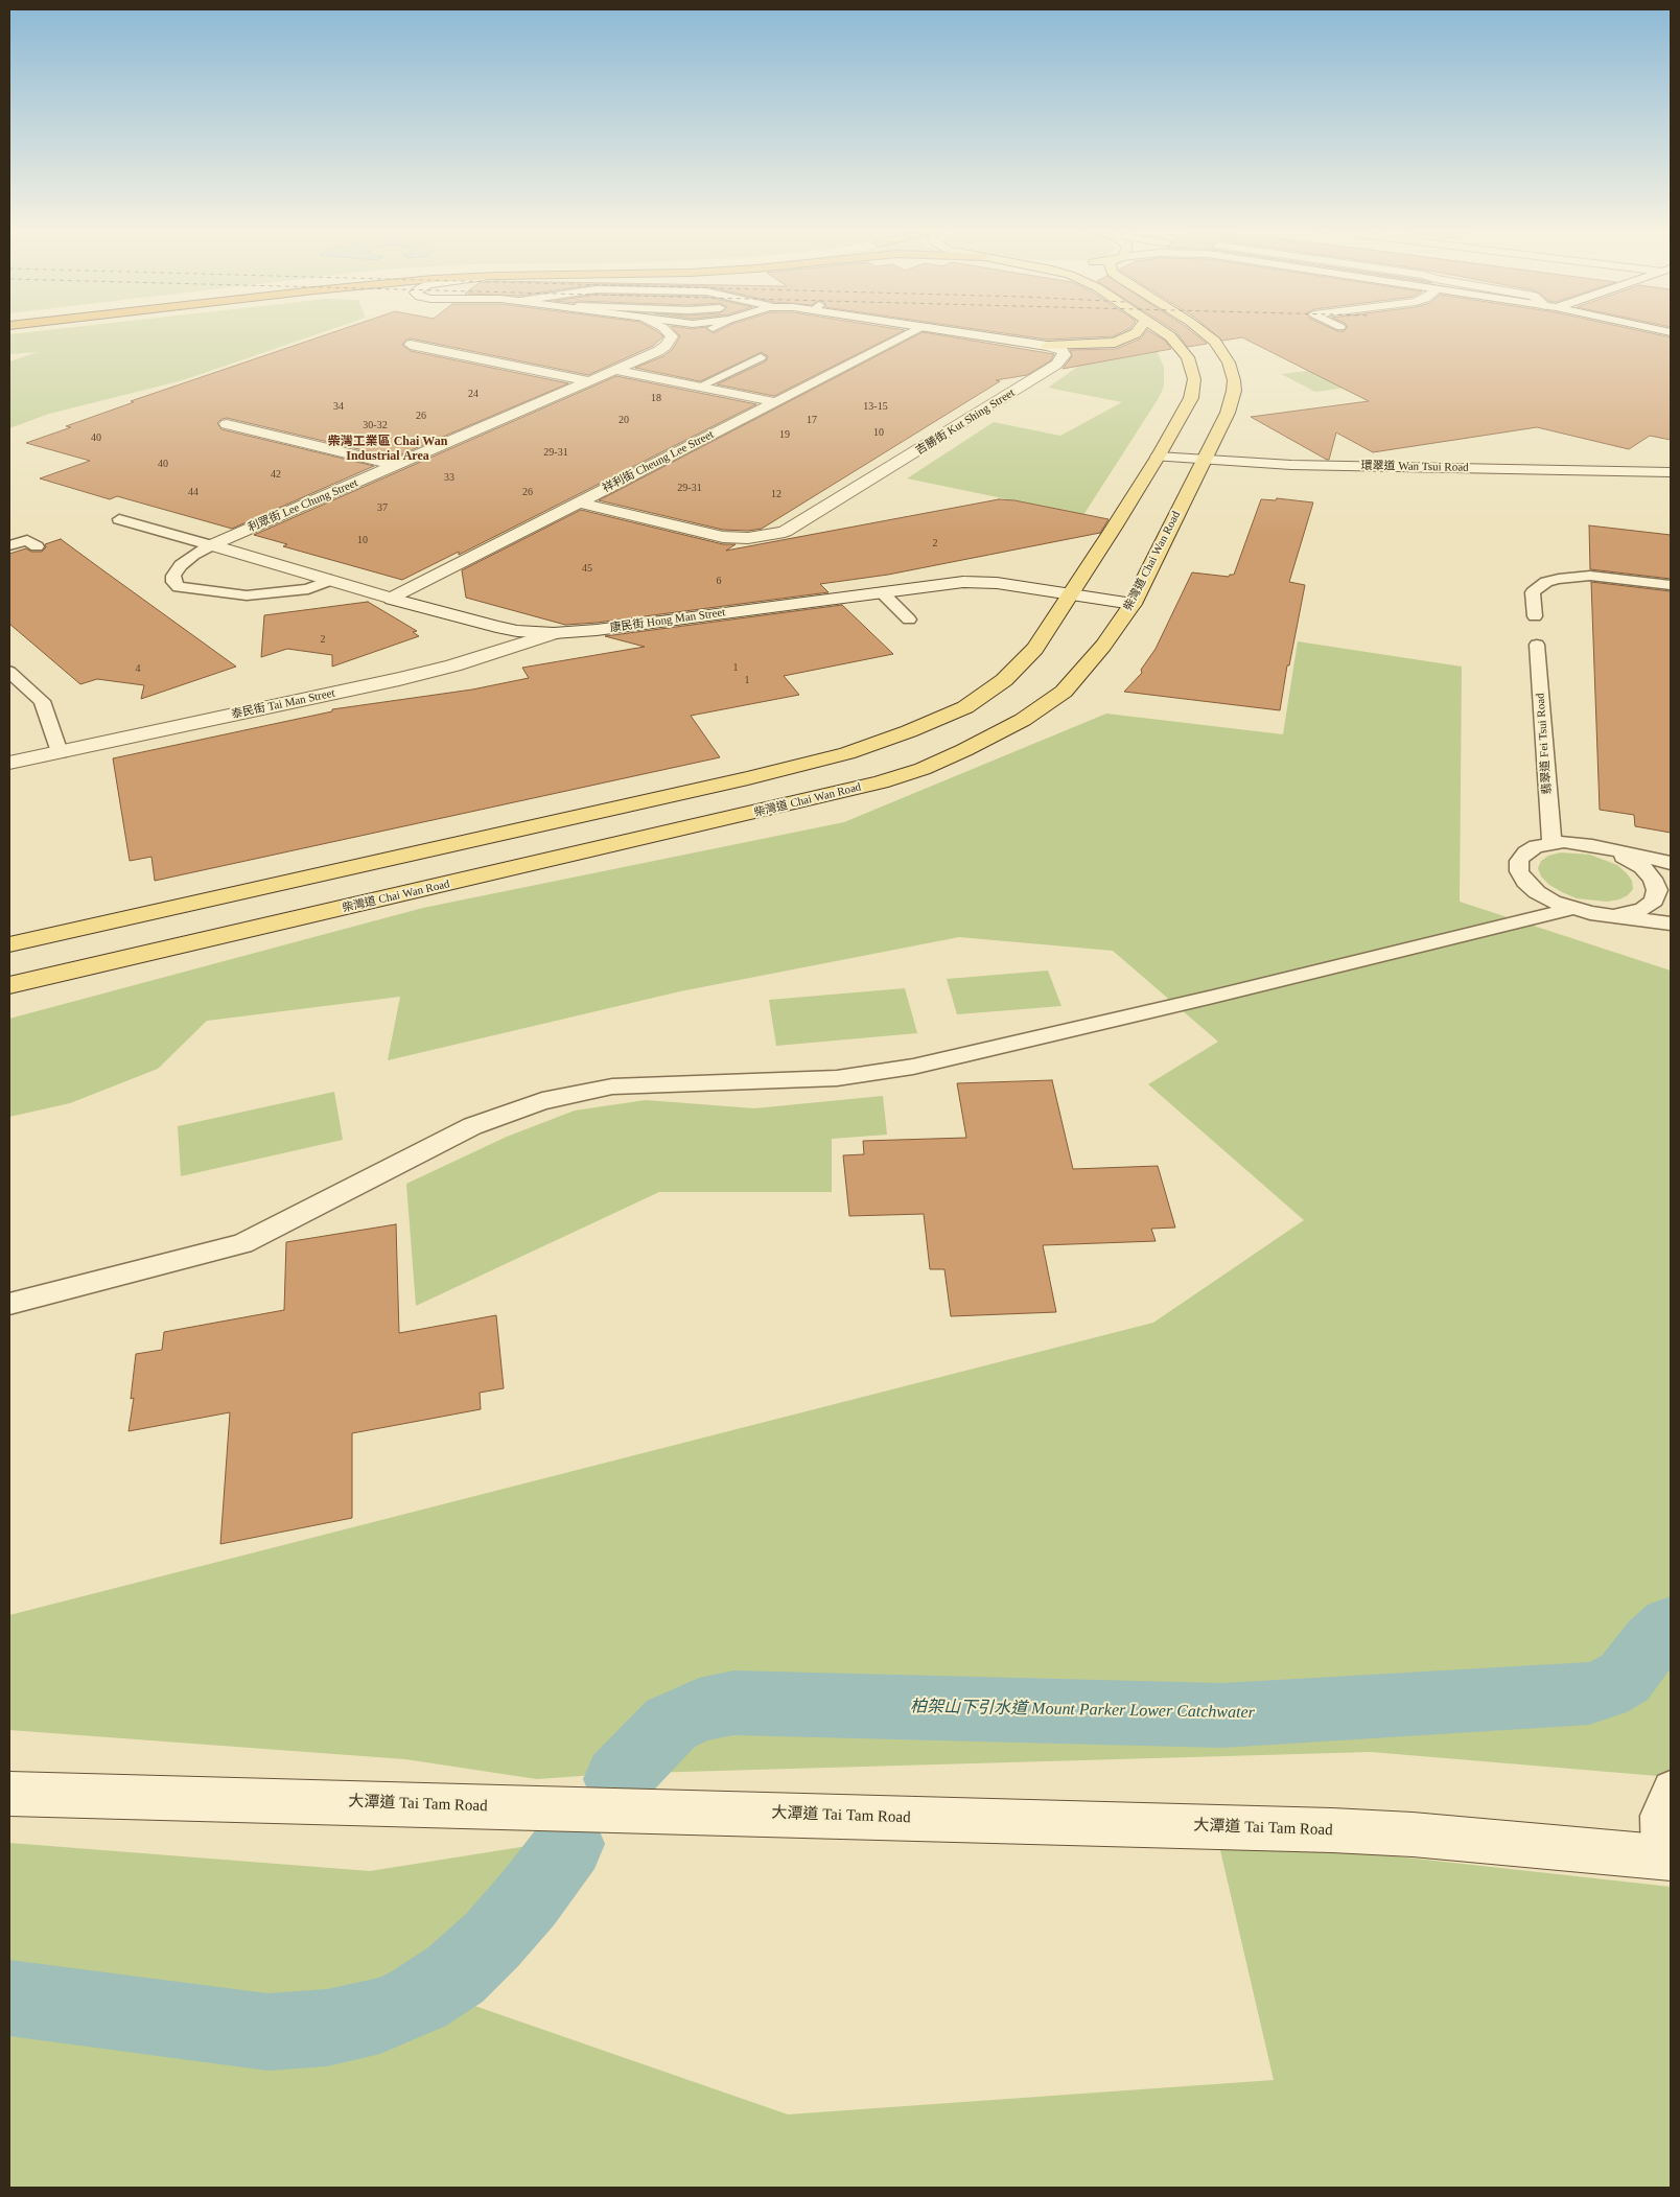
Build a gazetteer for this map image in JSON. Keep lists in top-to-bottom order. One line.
{"streets":{"main road":["柴灣道 Chai Wan Road"],"street":["吉勝街 Kut Shing Street","祥利街 Cheung Lee Street","環翠道 Wan Tsui Road","利眾街 Lee Chung Street","康民街 Hong Man Street","泰民街 Tai Man Street","大潭道 Tai Tam Road"],"lane":["翡翠道 Fei Tsui Road"]},"crossings":[["吉勝街 Kut Shing Street","祥利街 Cheung Lee Street"],["祥利街 Cheung Lee Street","康民街 Hong Man Street"],["環翠道 Wan Tsui Road","柴灣道 Chai Wan Road"],["利眾街 Lee Chung Street","康民街 Hong Man Street"],["柴灣道 Chai Wan Road","康民街 Hong Man Street"],["康民街 Hong Man Street","泰民街 Tai Man Street"]],"districts":["柴灣工業區 Chai Wan Industrial Area"],"water":["柏架山下引水道 Mount Parker Lower Catchwater"],"house_numbers":["24","18","34","13-15","26","20","17","30-32","10","19","40","29-31","40","42","33","29-31","44","26","12","37","10","2","45","6","2","1","4","1"]}
